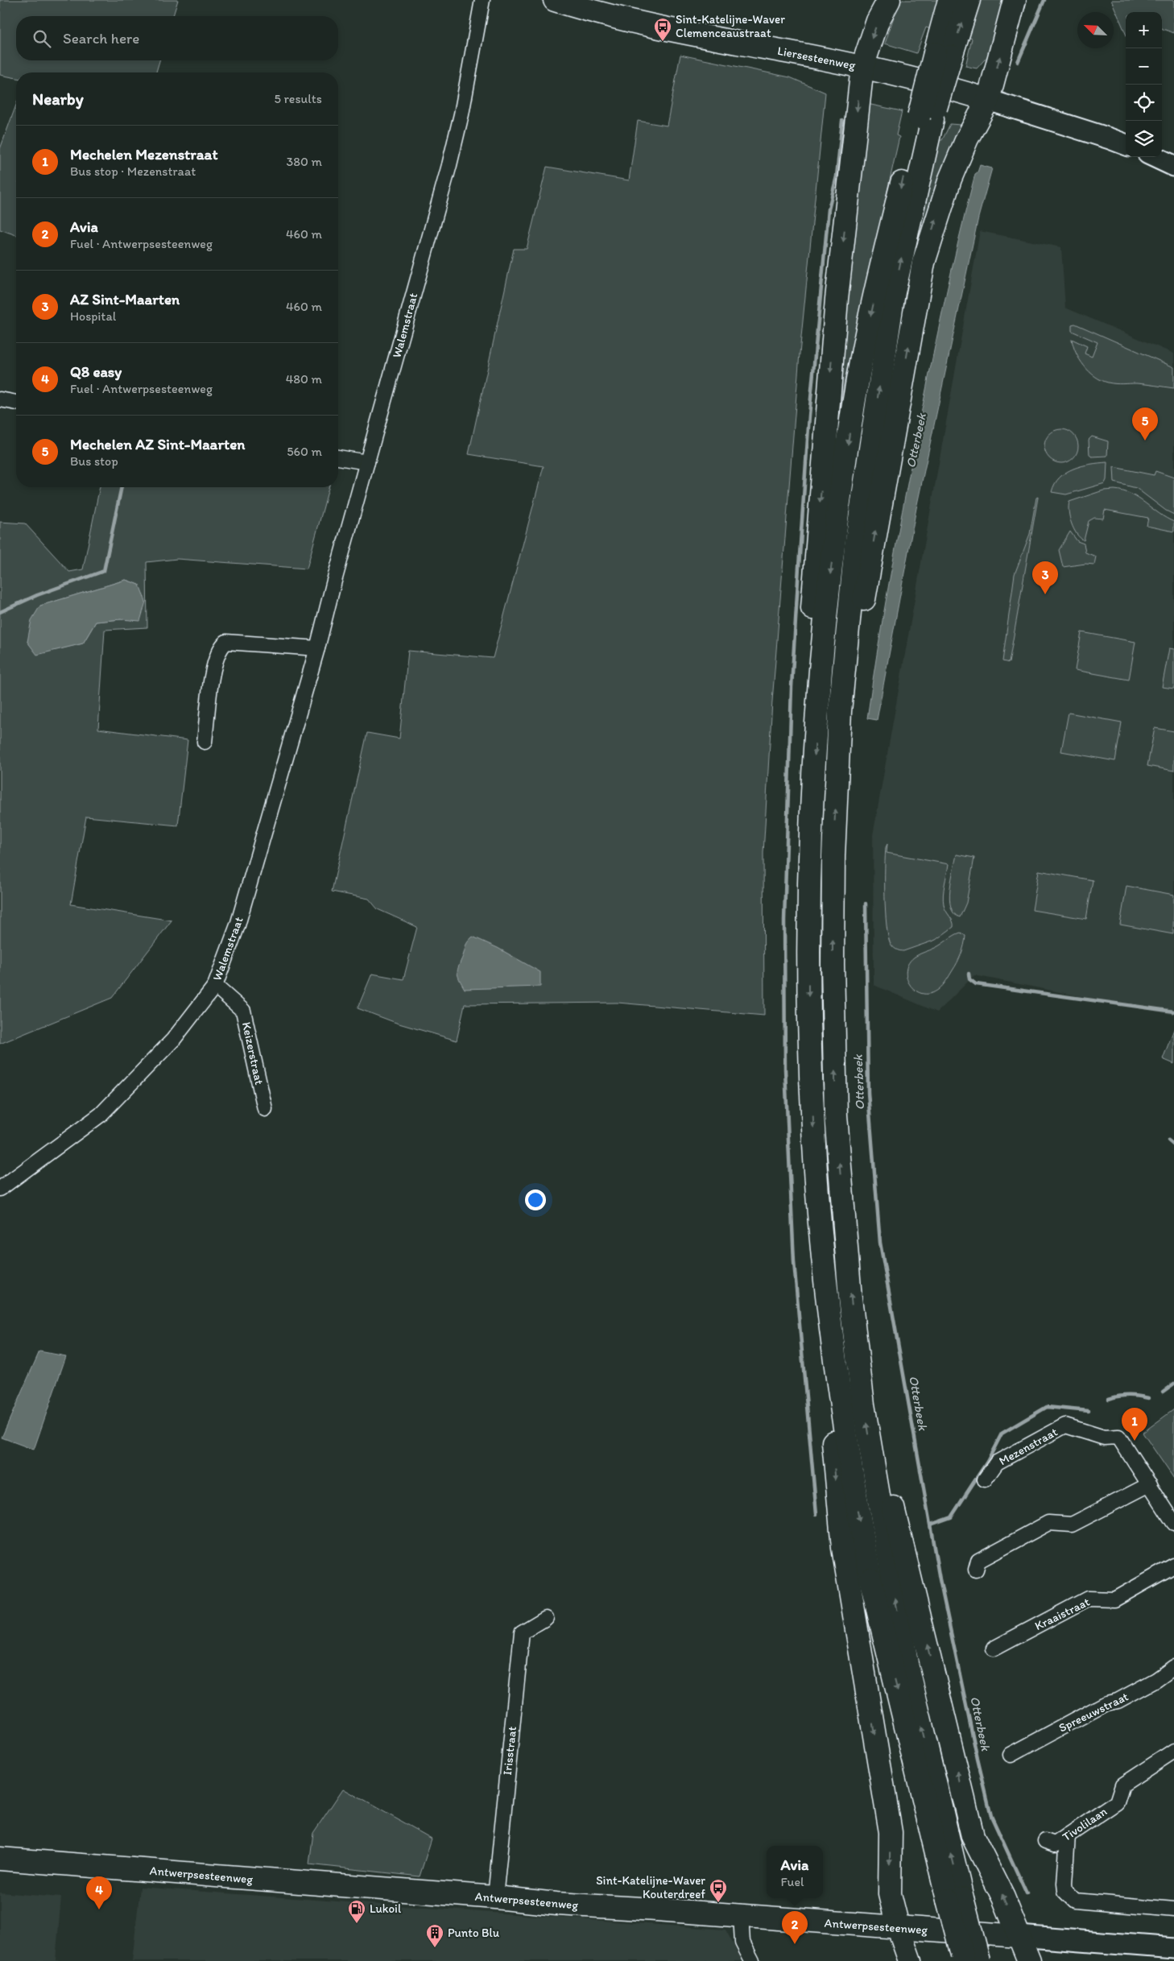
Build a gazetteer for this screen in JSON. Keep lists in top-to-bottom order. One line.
{"streets":{"main road":["Liersesteenweg","Antwerpsesteenweg"],"street":["Walemstraat","Keizerstraat","Mezenstraat","Kraaistraat","Spreeuwstraat","Irisstraat","Tivolilaan"]},"crossings":[["Walemstraat","Keizerstraat"],["Irisstraat","Antwerpsesteenweg"]],"water":["Otterbeek"],"places":{"bus stop":["Sint-Katelijne-Waver Clemenceaustraat","Sint-Katelijne-Waver Kouterdreef"],"fuel station":["Lukoil"],"building":["Punto Blu"]},"north":"top left","page":{"map_buttons":["+","−"],"search":"Search here","heading":["Nearby","5 results"],"list":[{"mark":"1","name":"Mechelen Mezenstraat","note":"Bus stop · Mezenstraat","value":"380 m"},{"mark":"2","name":"Avia","note":"Fuel · Antwerpsesteenweg","value":"460 m"},{"mark":"3","name":"AZ Sint-Maarten","note":"Hospital","value":"460 m"},{"mark":"4","name":"Q8 easy","note":"Fuel · Antwerpsesteenweg","value":"480 m"},{"mark":"5","name":"Mechelen AZ Sint-Maarten","note":"Bus stop","value":"560 m"}],"pins":["5","3","1","4","2"],"popup":["Avia","Fuel"]}}
